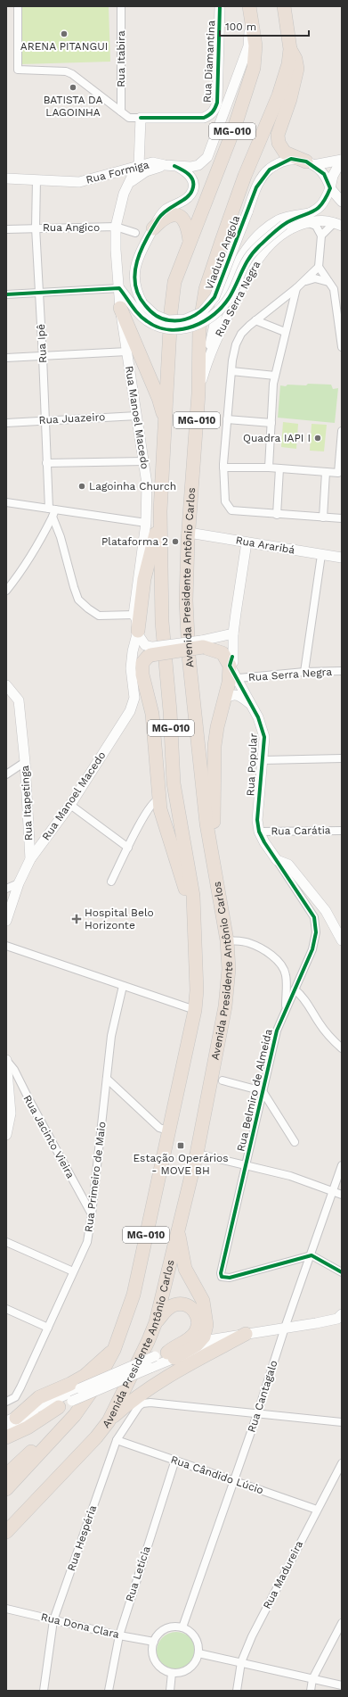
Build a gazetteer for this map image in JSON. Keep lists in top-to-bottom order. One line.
{"streets":{"highway":["MG-010","Avenida Presidente Antônio Carlos"],"street":["Rua Itabira","Rua Diamantina","Rua Formiga","Rua Angico","Viaduto Angola","Rua Serra Negra","Rua Ipê","Rua Manoel Macedo","Rua Juazeiro","Rua Araribá","Rua Popular","Rua Itapetinga","Rua Carátia","Rua Belmiro de Almeida","Rua Jacinto Vieira","Rua Primeiro de Maio","Rua Cantagalo","Rua Cândido Lúcio","Rua Hespéria","Rua Letícia","Rua Madureira","Rua Dona Clara"]},"crossings":[["Rua Formiga","Viaduto Angola"],["Rua Formiga","Rua Ipê"],["Rua Formiga","Rua Manoel Macedo"],["Rua Formiga","Avenida Presidente Antônio Carlos"],["Rua Angico","Rua Ipê"],["Rua Angico","Rua Manoel Macedo"],["Viaduto Angola","Rua Serra Negra"],["Viaduto Angola","Rua Manoel Macedo"],["Rua Serra Negra","Avenida Presidente Antônio Carlos"],["Rua Serra Negra","Rua Popular"],["Rua Ipê","Rua Manoel Macedo"],["Rua Ipê","Rua Juazeiro"],["Rua Manoel Macedo","Rua Juazeiro"],["Rua Manoel Macedo","Rua Itapetinga"],["Rua Araribá","Avenida Presidente Antônio Carlos"],["Rua Araribá","Rua Popular"],["Rua Popular","Rua Carátia"],["Rua Popular","Rua Belmiro de Almeida"],["Rua Belmiro de Almeida","Rua Cantagalo"],["Rua Jacinto Vieira","Rua Primeiro de Maio"],["Rua Cantagalo","Rua Cândido Lúcio"],["Rua Cantagalo","Rua Hespéria"],["Rua Cantagalo","Rua Dona Clara"],["Rua Cândido Lúcio","Rua Hespéria"],["Rua Cândido Lúcio","Rua Letícia"],["Rua Cândido Lúcio","Rua Madureira"],["Rua Hespéria","Rua Dona Clara"],["Rua Letícia","Rua Dona Clara"]],"places":{"other":["ARENA PITANGUI","BATISTA DA LAGOINHA","Quadra IAPI I","Lagoinha Church","Plataforma 2"],"health":["Hospital Belo Horizonte"],"transit":["Estação Operários - MOVE BH"]},"scale_bar":"100 m"}
